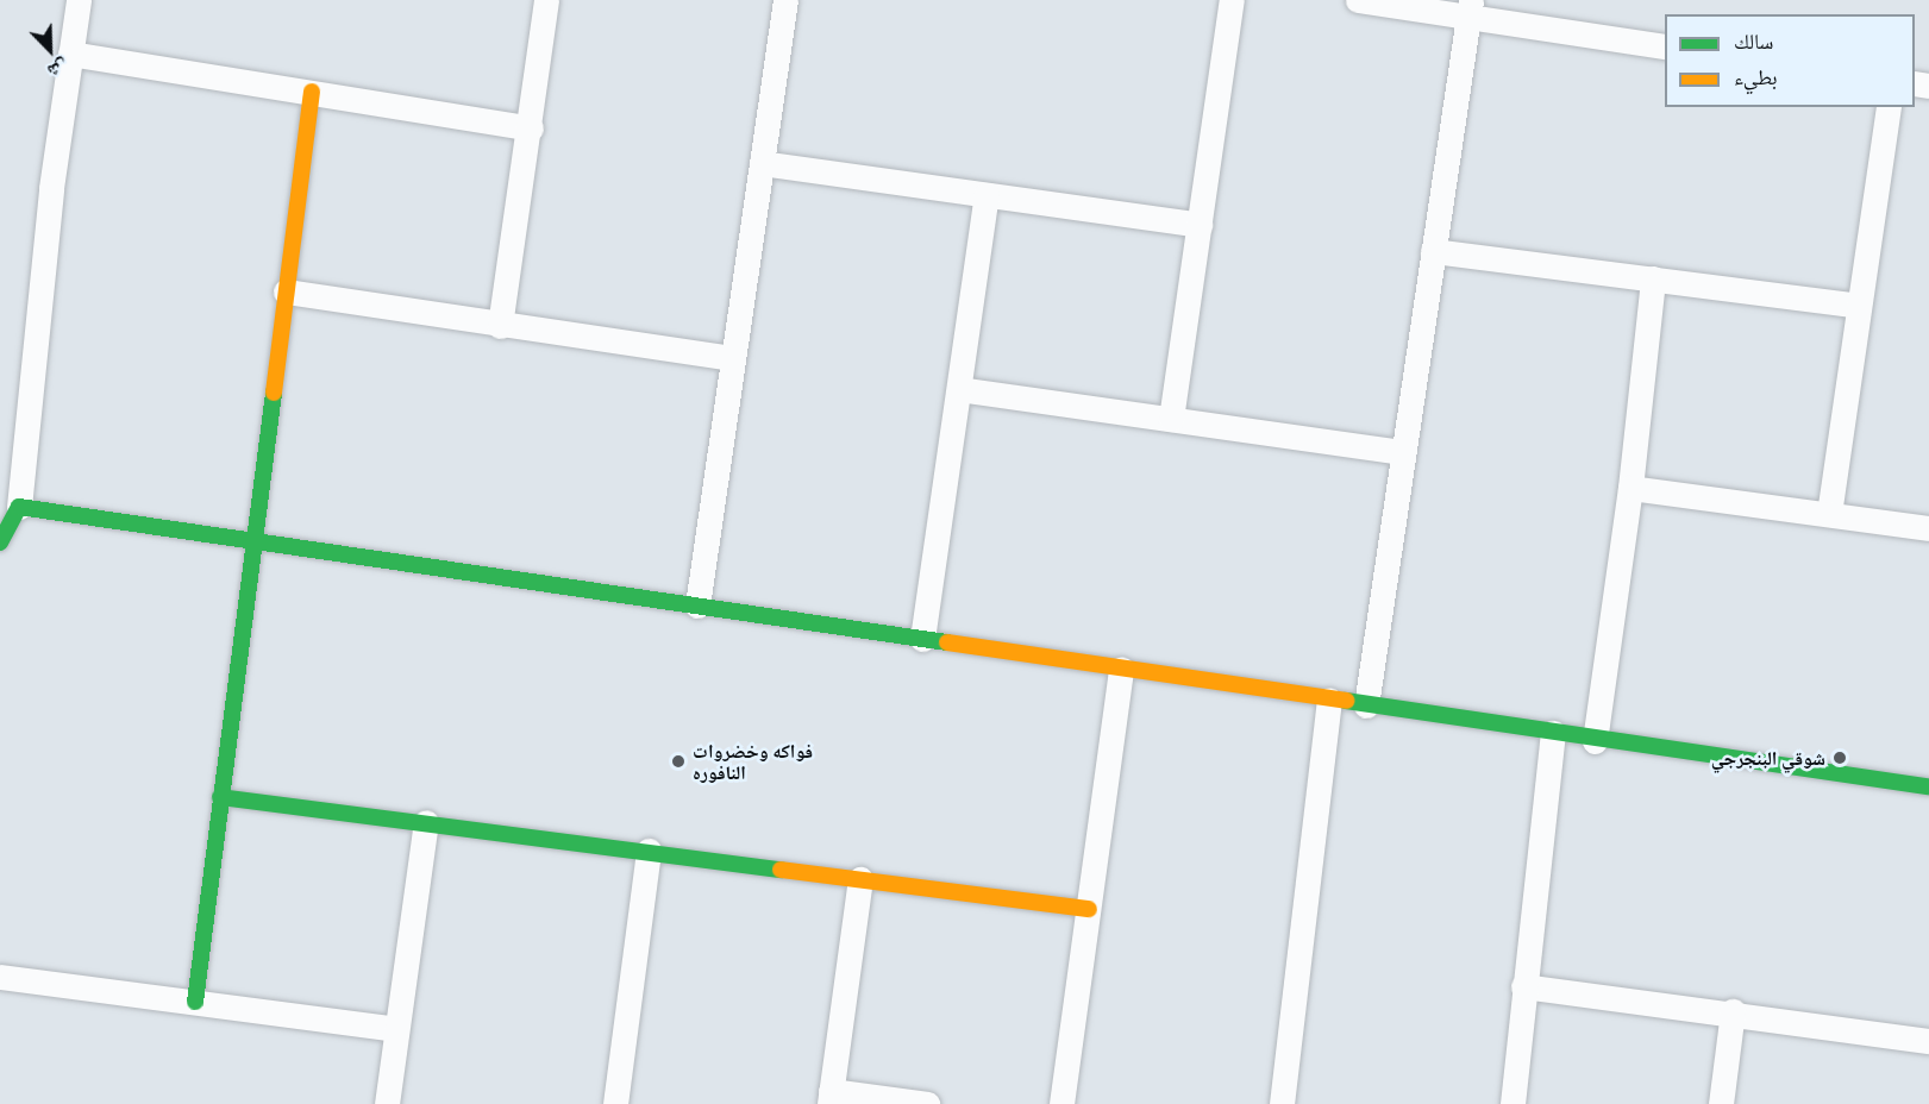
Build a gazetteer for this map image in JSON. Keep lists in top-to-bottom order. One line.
{"places":["شوقي البنجرجي","فواكه وخضروات النافوره"],"legend":["سالك","بطيء"],"north":"bottom right"}
